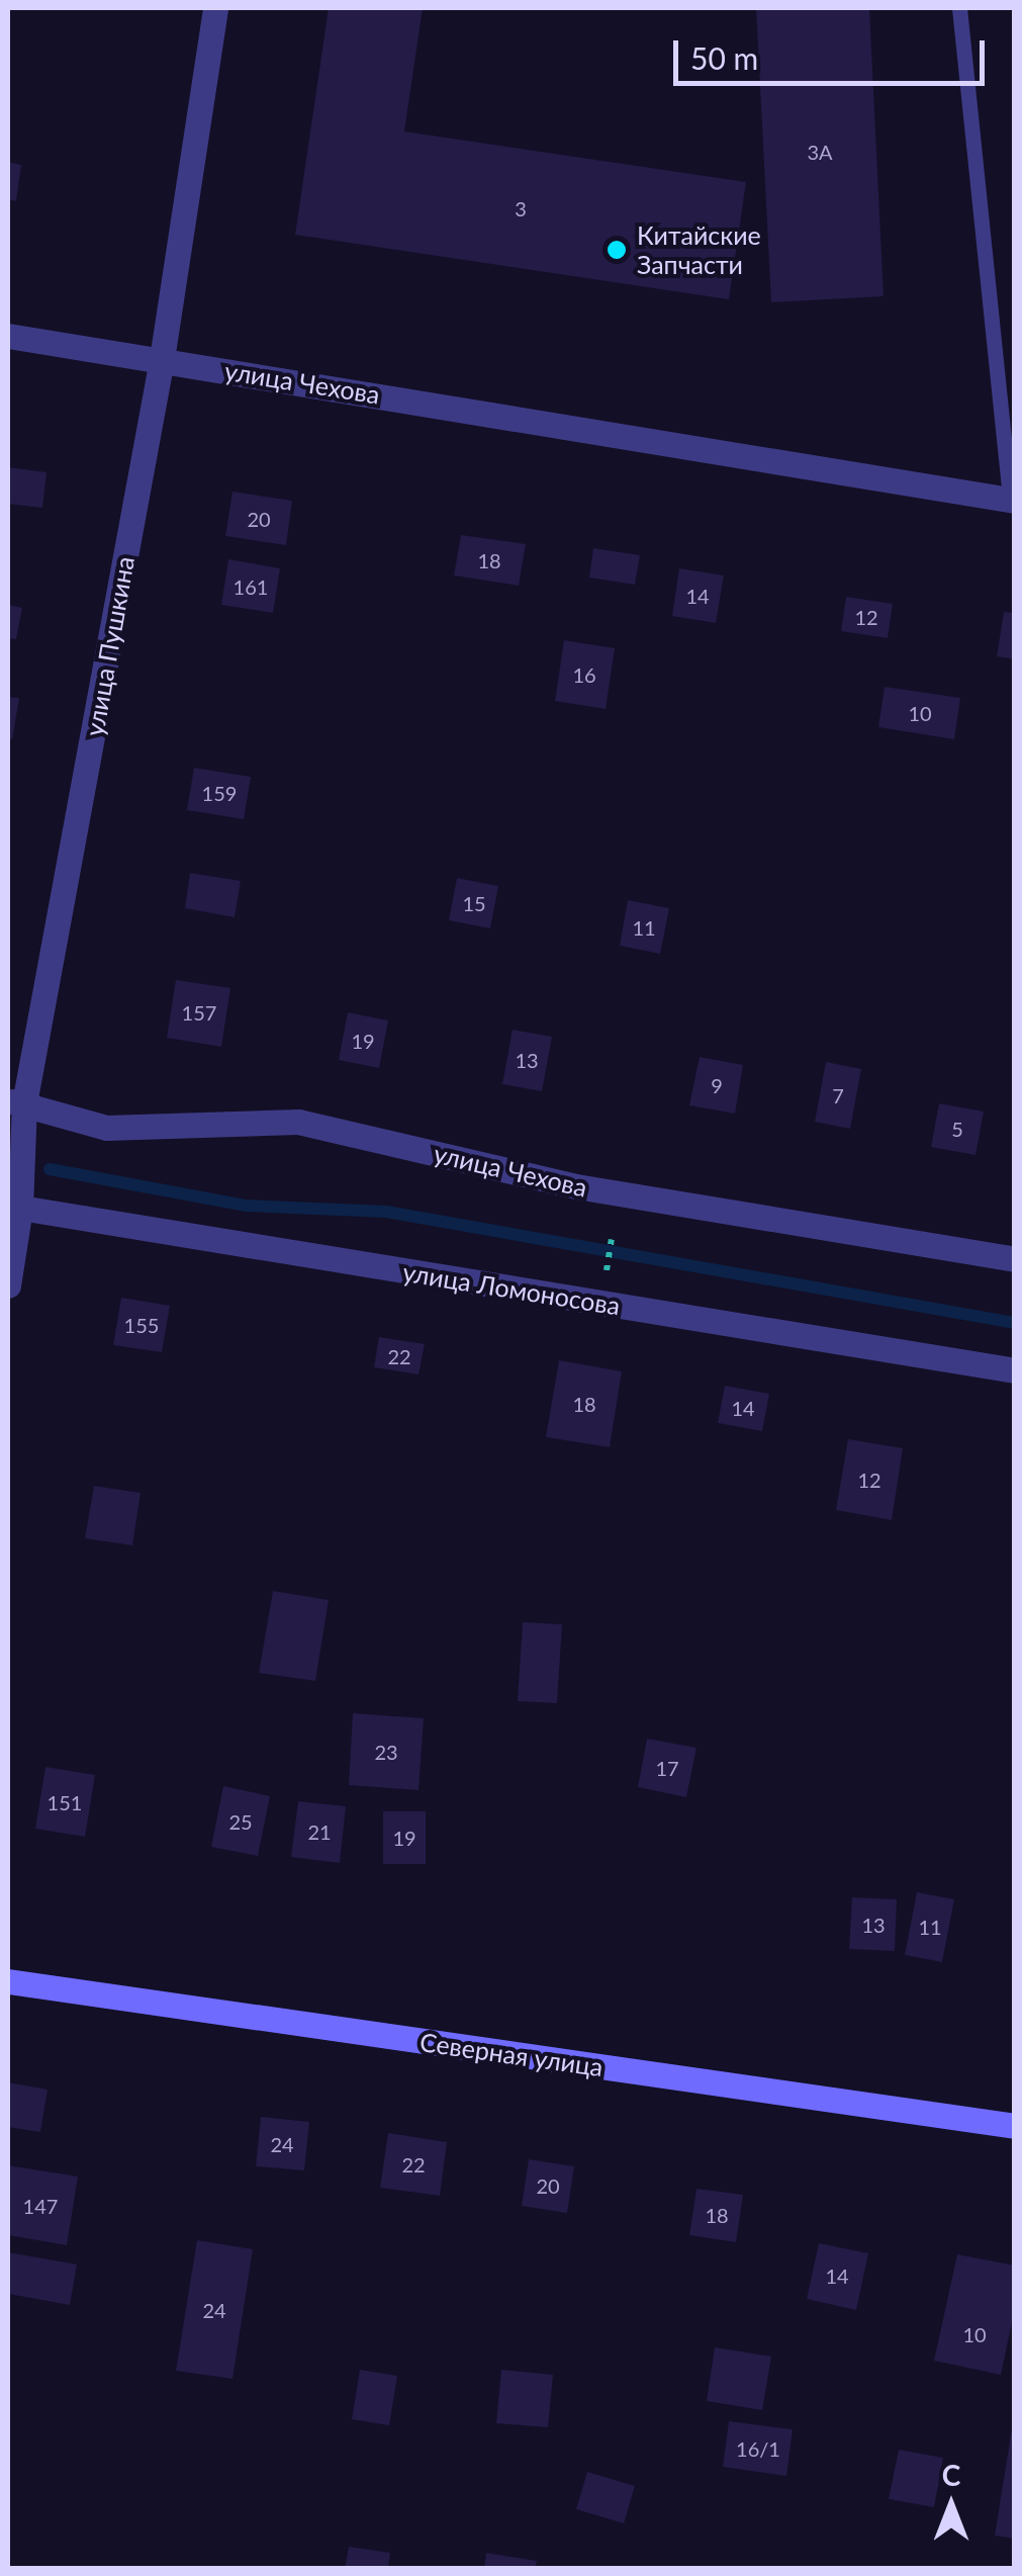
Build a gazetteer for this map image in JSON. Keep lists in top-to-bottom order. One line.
{"streets":{"main road":["Северная улица"],"street":["улица Чехова","улица Пушкина","улица Ломоносова"]},"crossings":[["улица Чехова","улица Пушкина"],["улица Пушкина","улица Ломоносова"]],"places":["Китайские Запчасти"],"house_numbers":["3А","3","20","18","161","14","12","16","10","159","15","11","157","19","13","9","7","5","155","22","18","14","12","23","17","151","25","21","19","13","11","24","22","20","147","18","14","24","10","16/1"],"scale_bar":"50 m","north":"top"}
